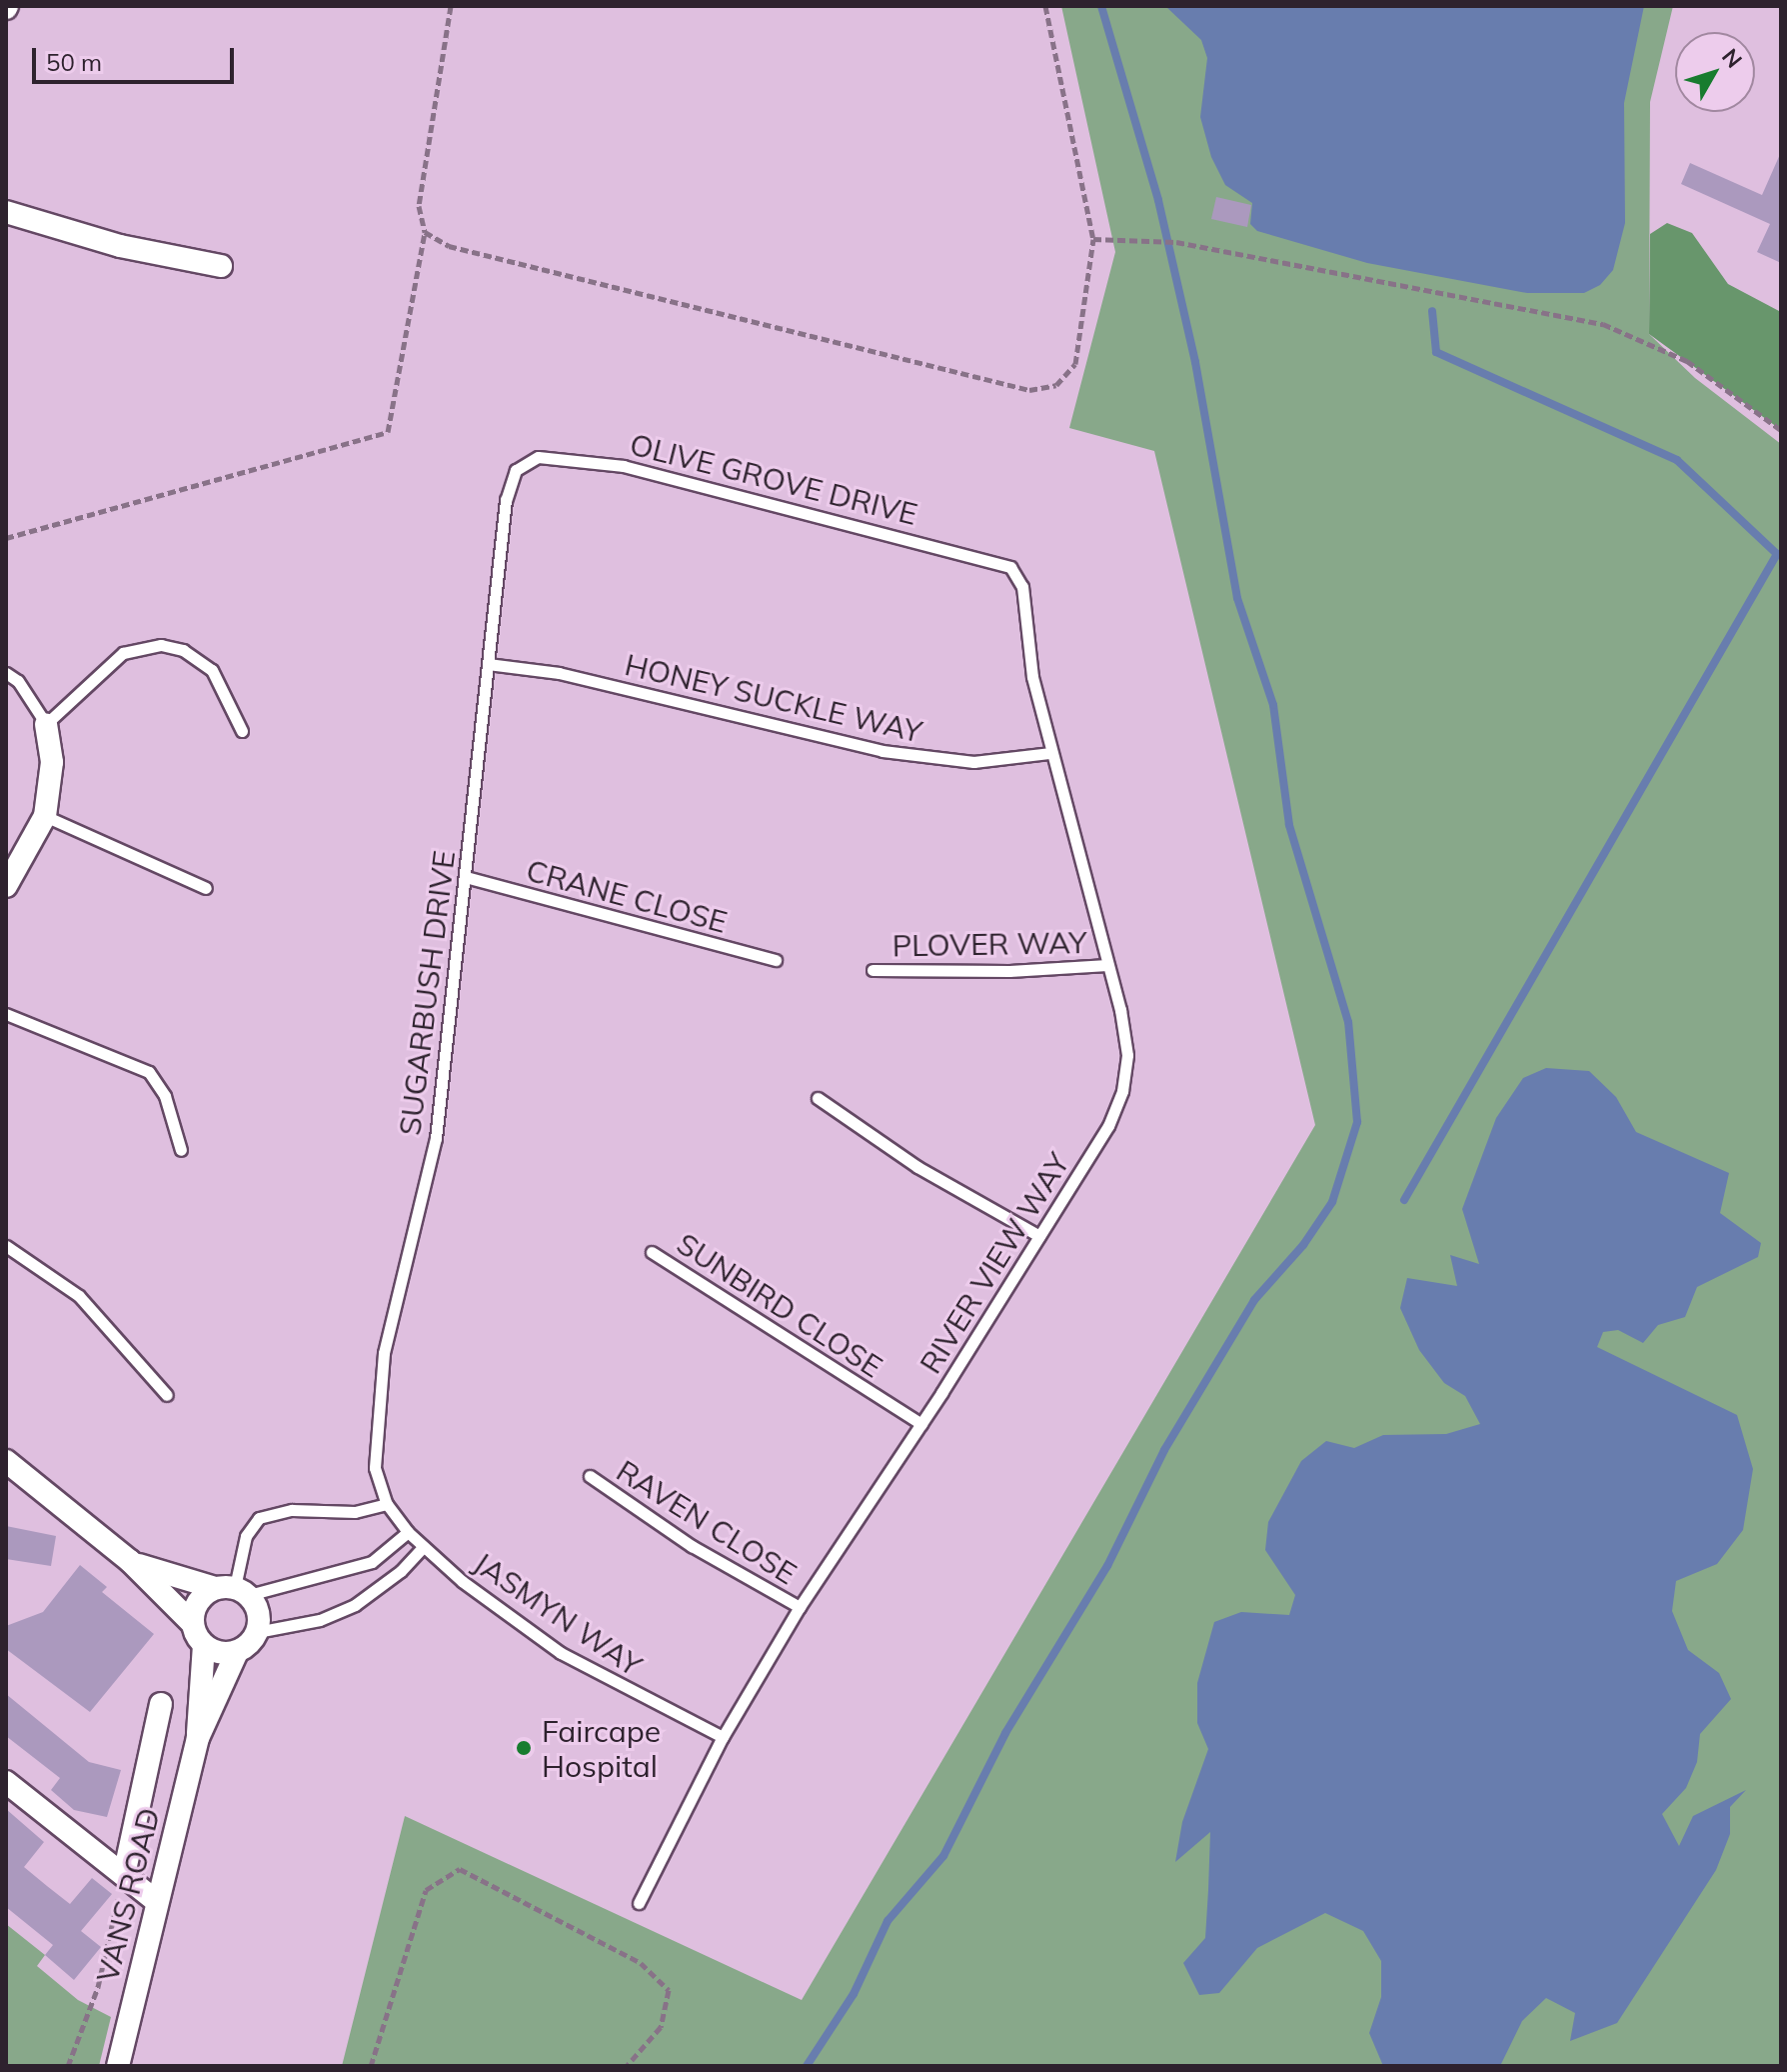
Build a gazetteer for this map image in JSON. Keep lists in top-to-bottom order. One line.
{"streets":{"street":["VANS ROAD"],"lane":["OLIVE GROVE DRIVE","HONEY SUCKLE WAY","CRANE CLOSE","PLOVER WAY","SUGARBUSH DRIVE","RIVER VIEW WAY","SUNBIRD CLOSE","RAVEN CLOSE","JASMYN WAY"]},"crossings":[["OLIVE GROVE DRIVE","SUGARBUSH DRIVE"],["OLIVE GROVE DRIVE","RIVER VIEW WAY"],["HONEY SUCKLE WAY","SUGARBUSH DRIVE"],["HONEY SUCKLE WAY","RIVER VIEW WAY"],["CRANE CLOSE","SUGARBUSH DRIVE"],["PLOVER WAY","RIVER VIEW WAY"],["SUGARBUSH DRIVE","JASMYN WAY"],["RIVER VIEW WAY","SUNBIRD CLOSE"],["RIVER VIEW WAY","RAVEN CLOSE"],["RIVER VIEW WAY","JASMYN WAY"]],"places":["Faircape Hospital"],"scale_bar":"50 m","north":"top right"}
